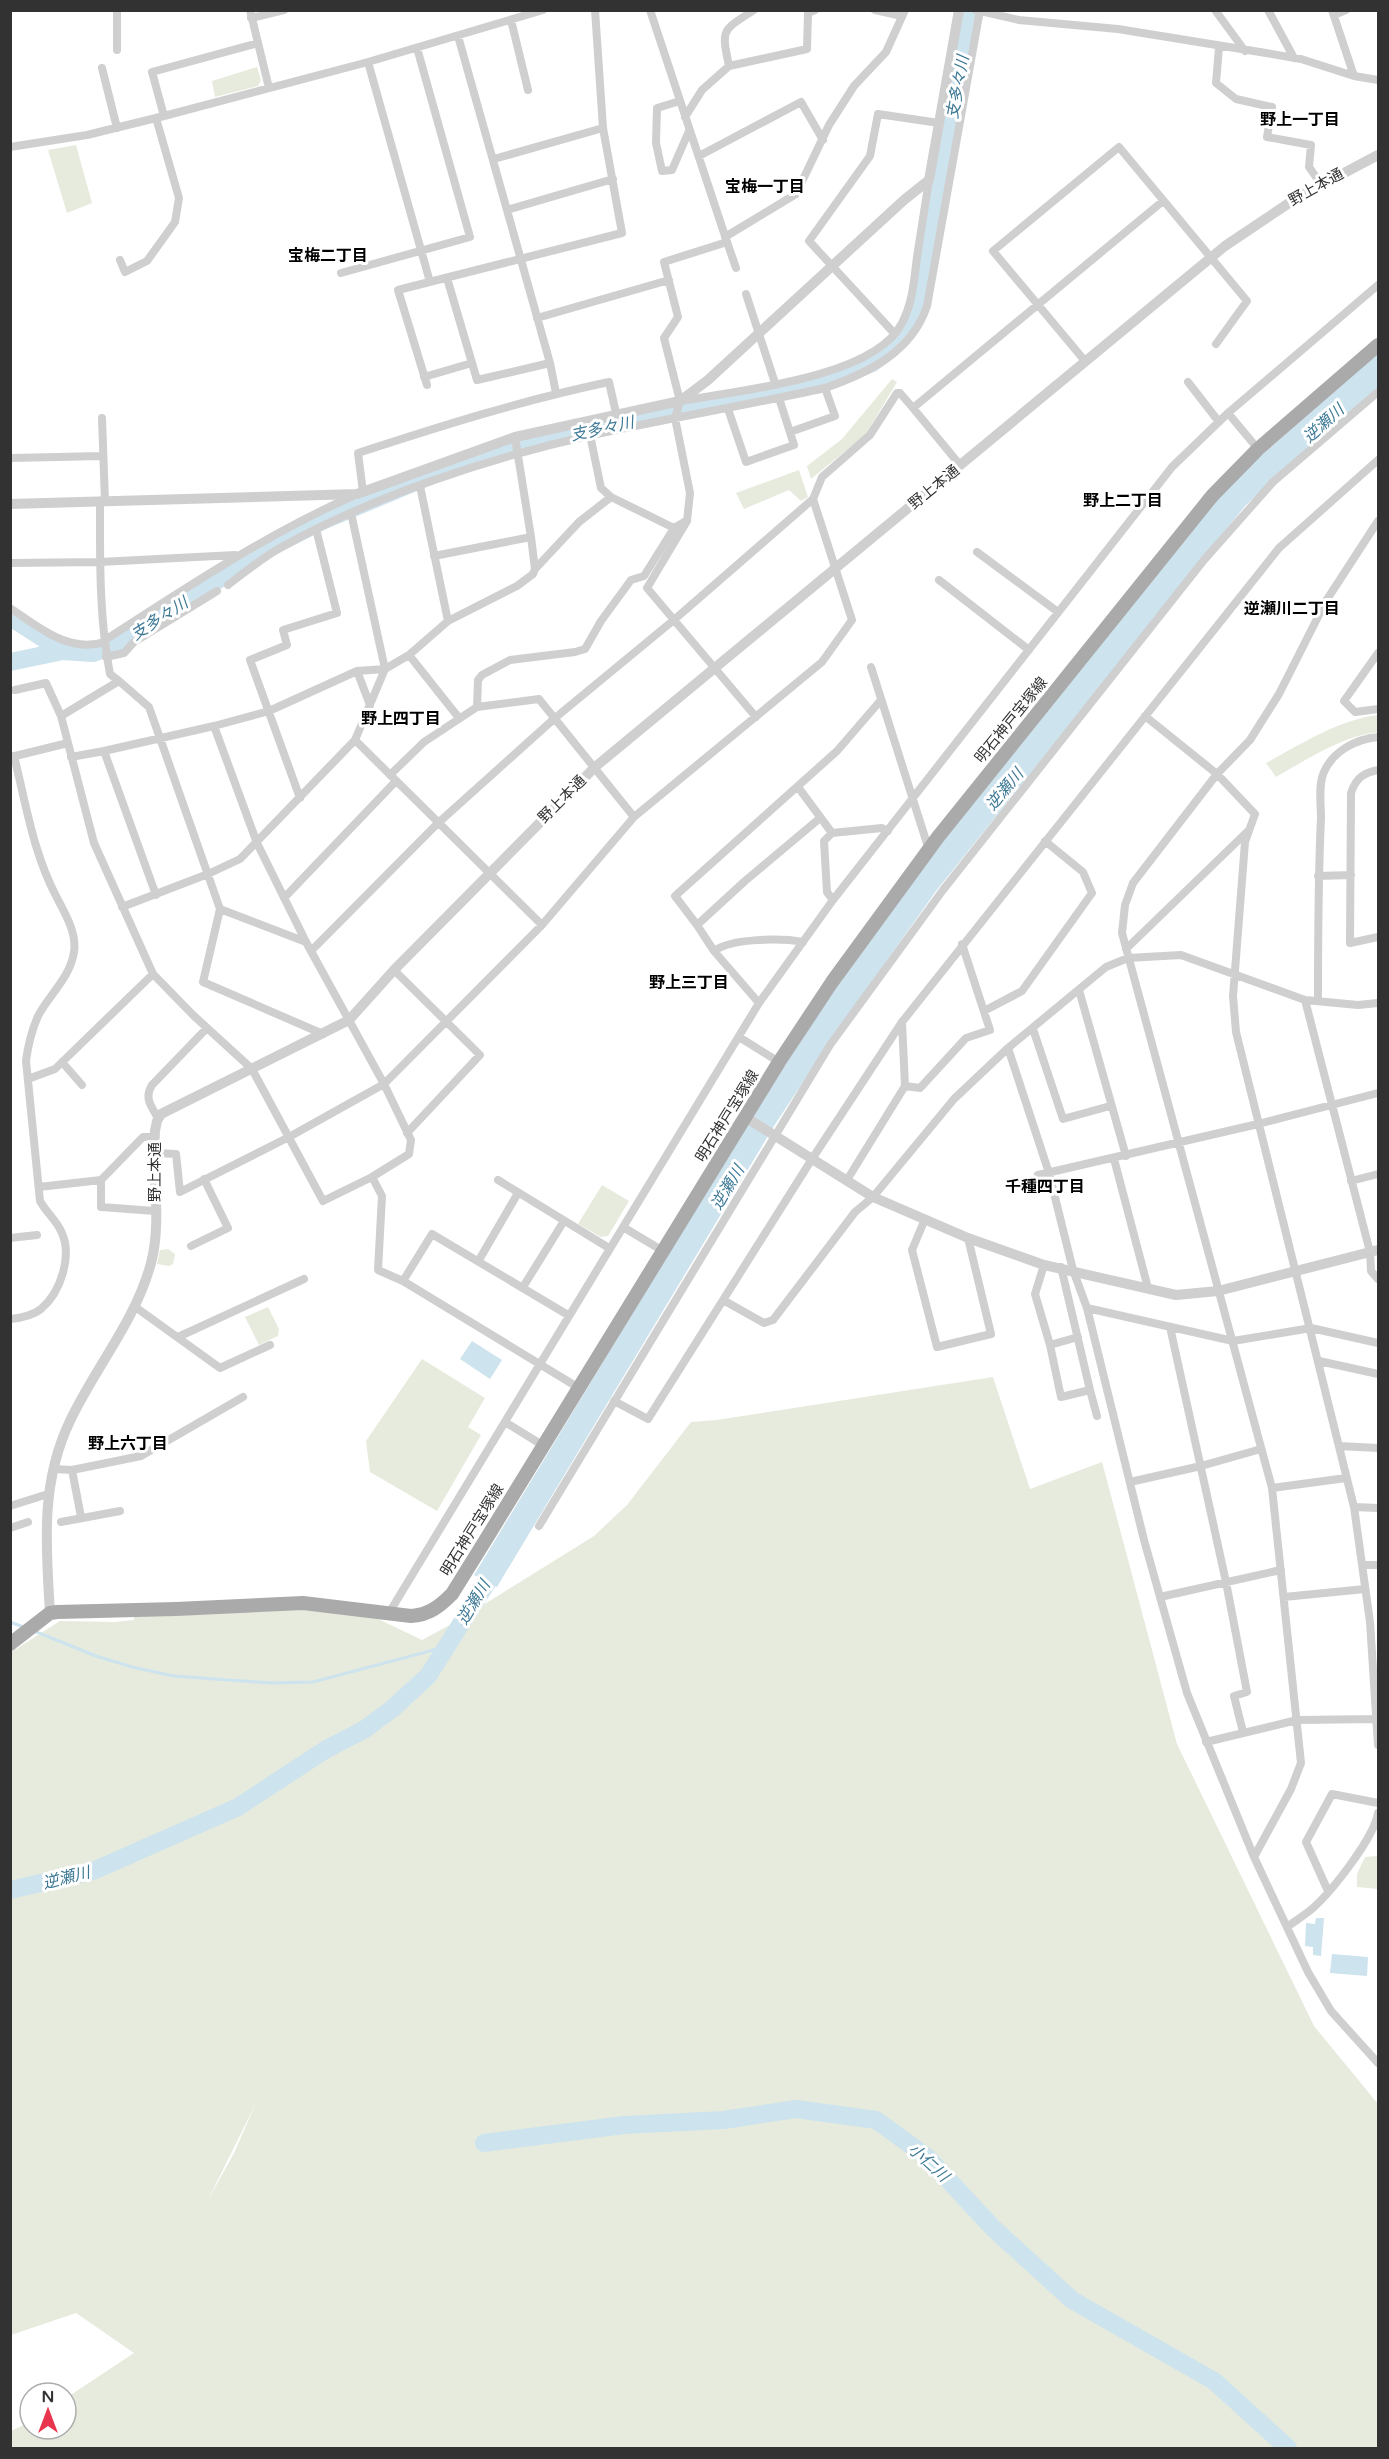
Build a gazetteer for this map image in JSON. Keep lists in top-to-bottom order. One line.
{"streets":{"main road":["明石神戸宝塚線"],"street":["野上本通"]},"crossings":[["野上本通","明石神戸宝塚線"]],"districts":["野上一丁目","宝梅一丁目","宝梅二丁目","野上二丁目","逆瀬川二丁目","野上四丁目","野上三丁目","千種四丁目","野上六丁目"],"water":["支多々川","逆瀬川","小仁川"],"north":"top"}
